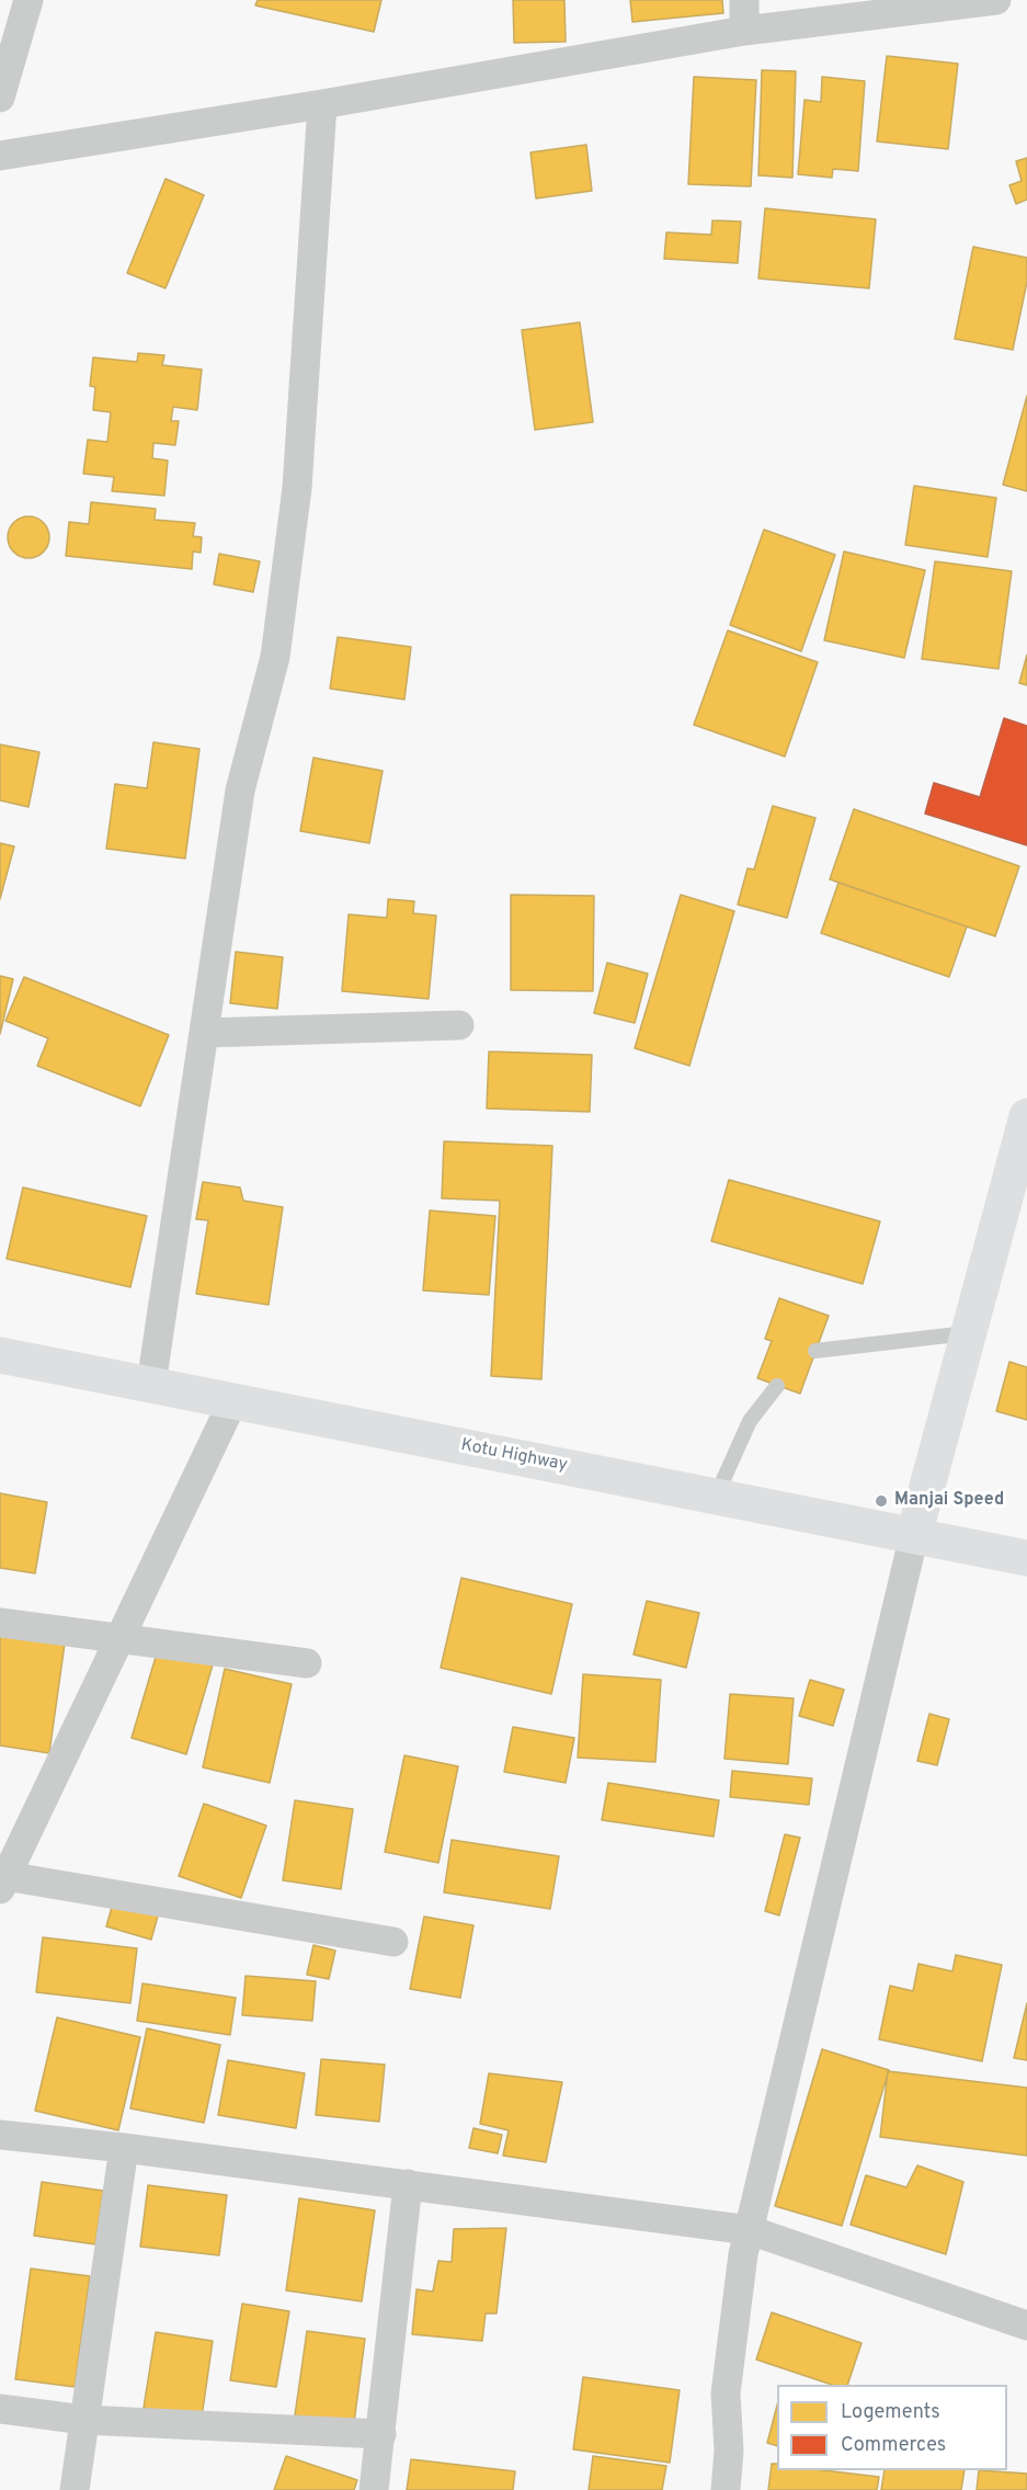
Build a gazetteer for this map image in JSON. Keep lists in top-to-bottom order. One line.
{"streets":{"street":["Kotu Highway"]},"places":["Manjai Speed"],"legend":["Logements","Commerces"]}
